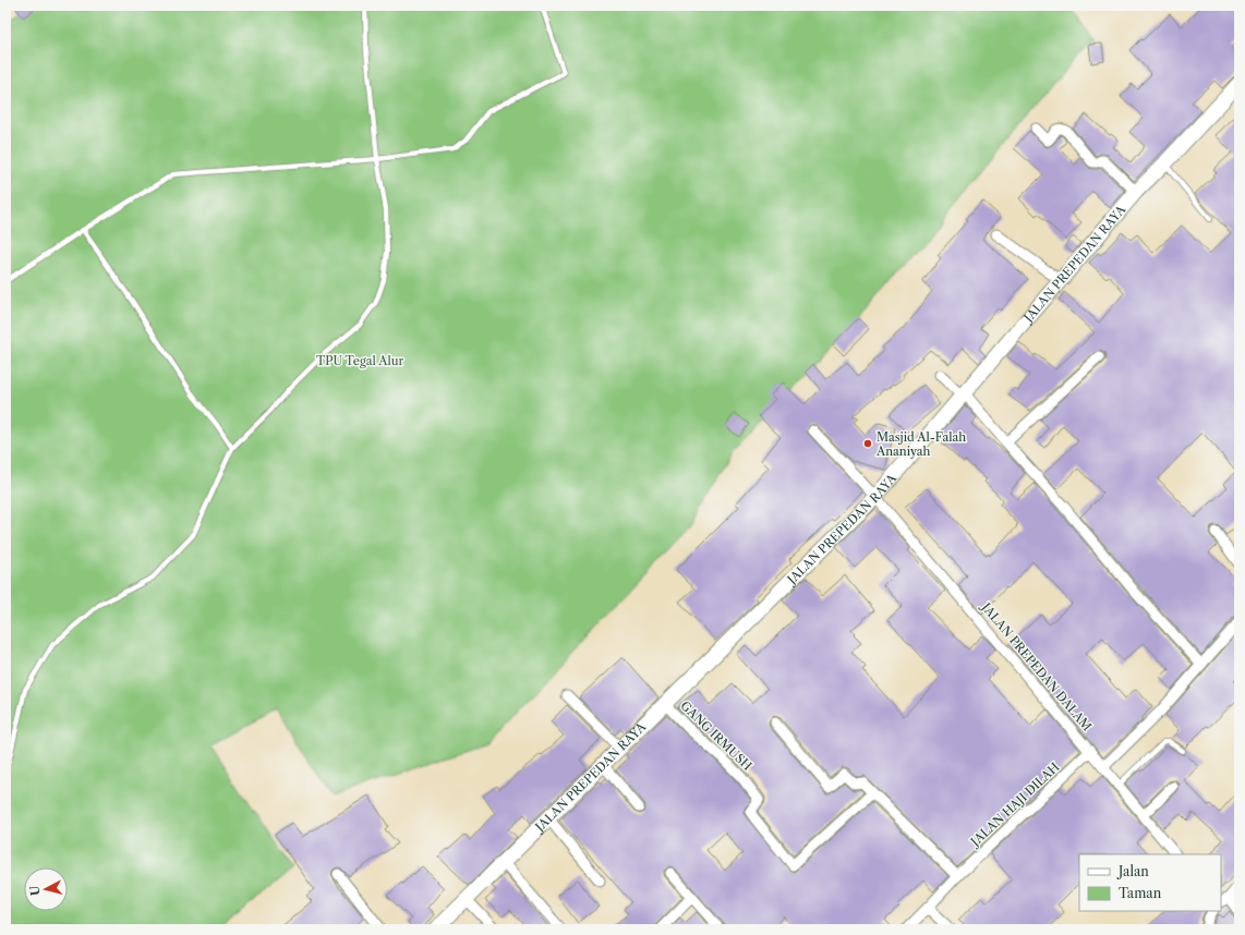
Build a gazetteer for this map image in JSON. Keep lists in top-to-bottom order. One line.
{"streets":{"street":["JALAN PREPEDAN RAYA","JALAN PREPEDAN DALAM","GANG IRMUSH","JALAN HAJI DILAH"]},"crossings":[["JALAN PREPEDAN RAYA","JALAN PREPEDAN DALAM"],["JALAN PREPEDAN RAYA","GANG IRMUSH"],["JALAN PREPEDAN DALAM","JALAN HAJI DILAH"]],"parks":["TPU Tegal Alur"],"places":["Masjid Al-Falah Ananiyah"],"legend":["Jalan","Taman"],"north":"left"}
